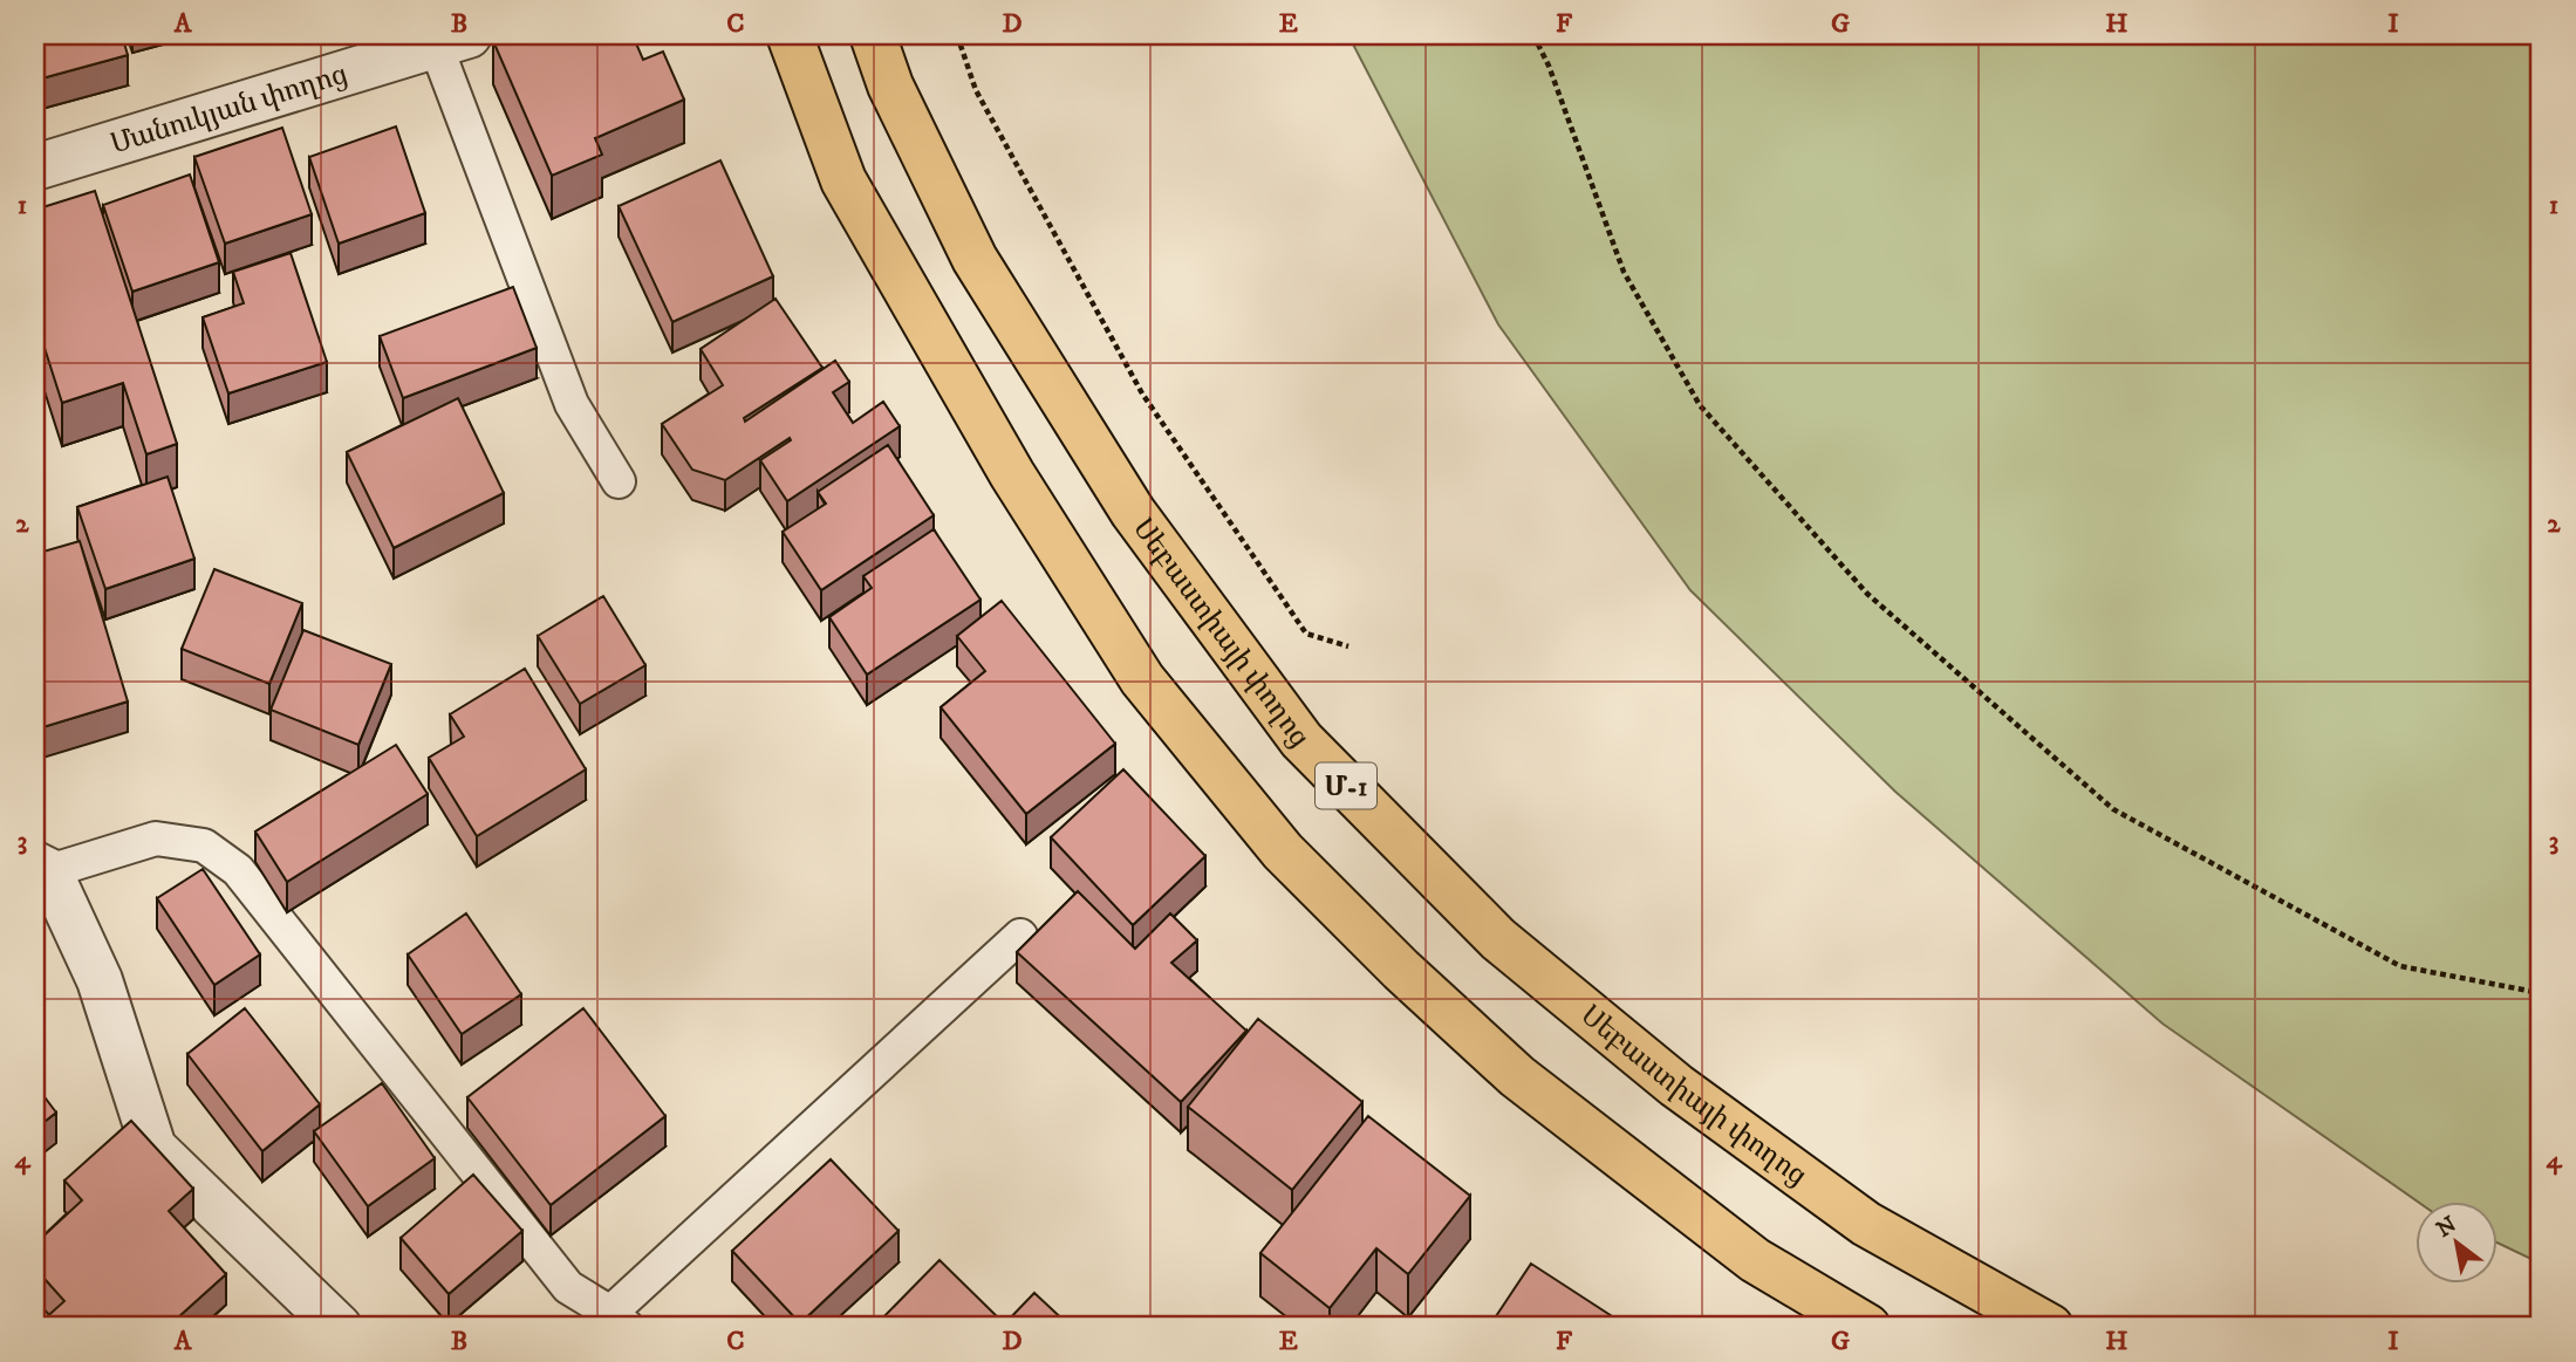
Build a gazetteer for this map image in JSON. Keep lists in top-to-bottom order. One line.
{"streets":{"main road":["Սեբաստիայի փողոց","Մ-1"],"street":["Մանուկյան փողոց"]},"north":"top left","grid":{"columns":["A","B","C","D","E","F","G","H","I"],"rows":["1","2","3","4"]}}
